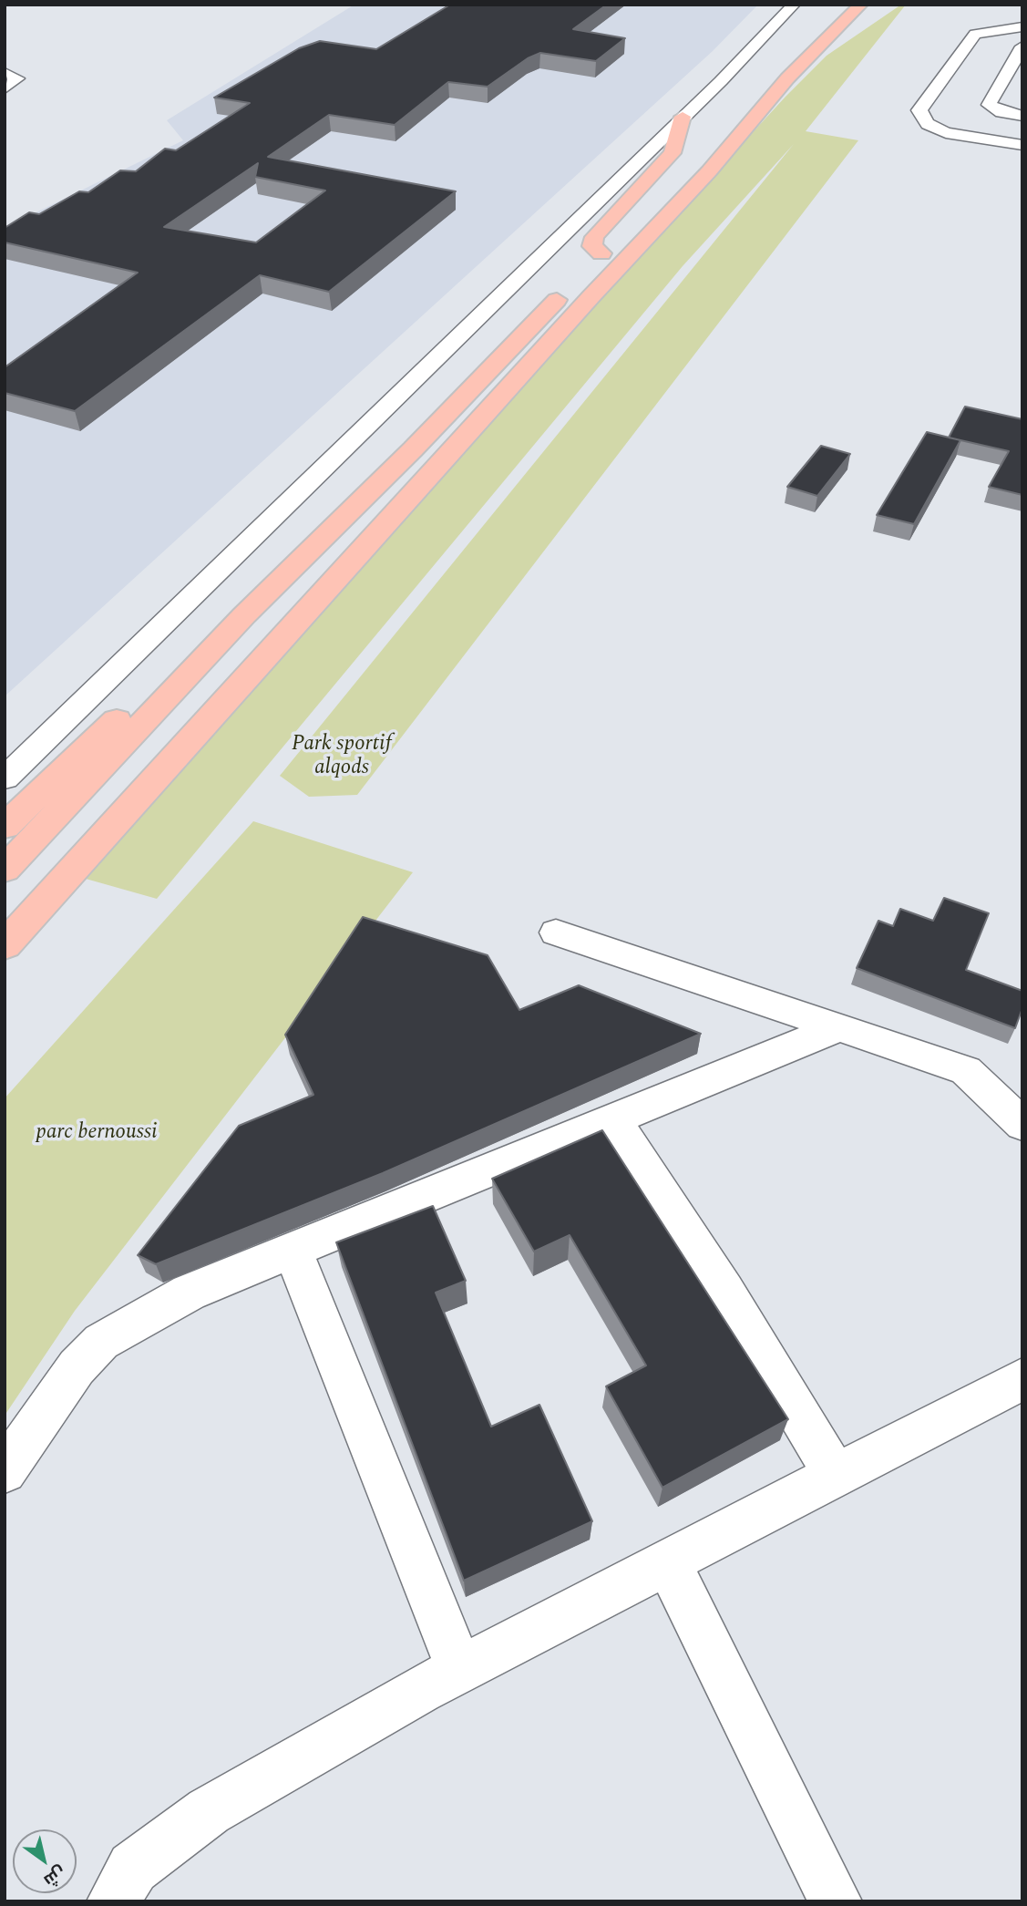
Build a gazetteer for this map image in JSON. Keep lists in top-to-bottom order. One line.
{"parks":["Park sportif alqods","parc bernoussi"],"north":"bottom right"}
